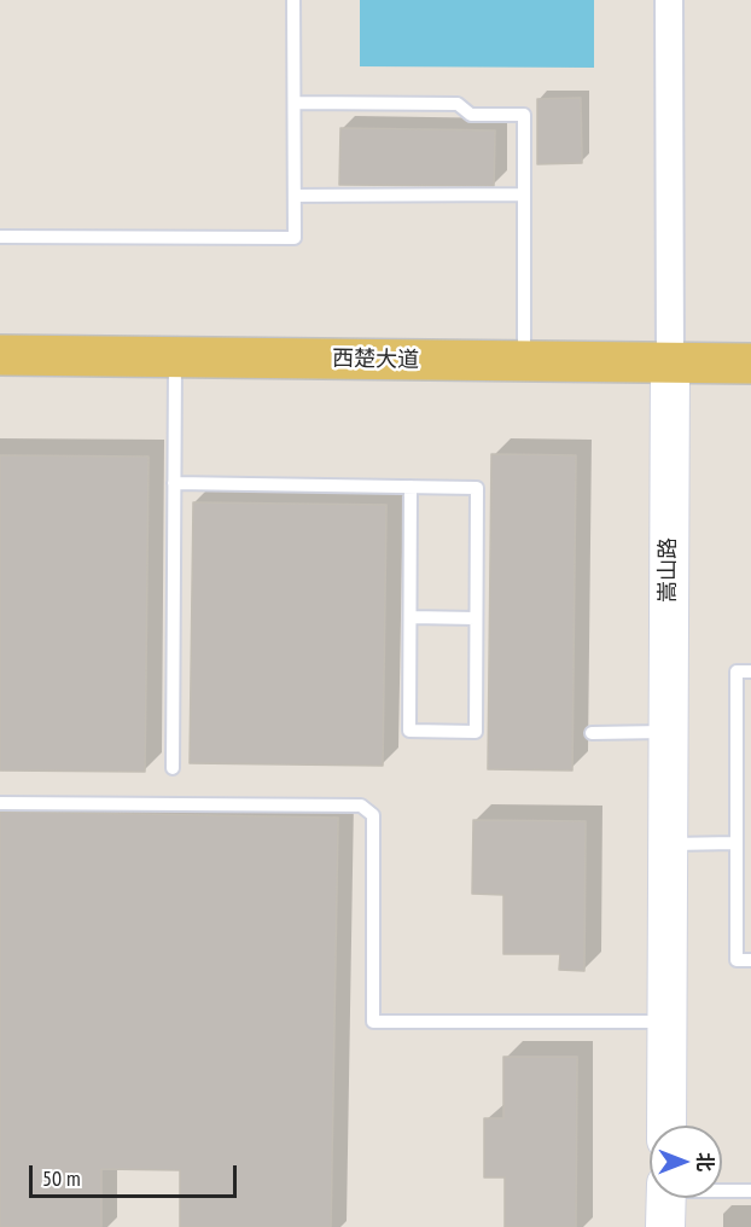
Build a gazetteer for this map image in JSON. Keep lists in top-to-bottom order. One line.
{"streets":{"main road":["西楚大道"],"street":["嵩山路"]},"crossings":[["西楚大道","嵩山路"]],"scale_bar":"50 m","north":"right"}
